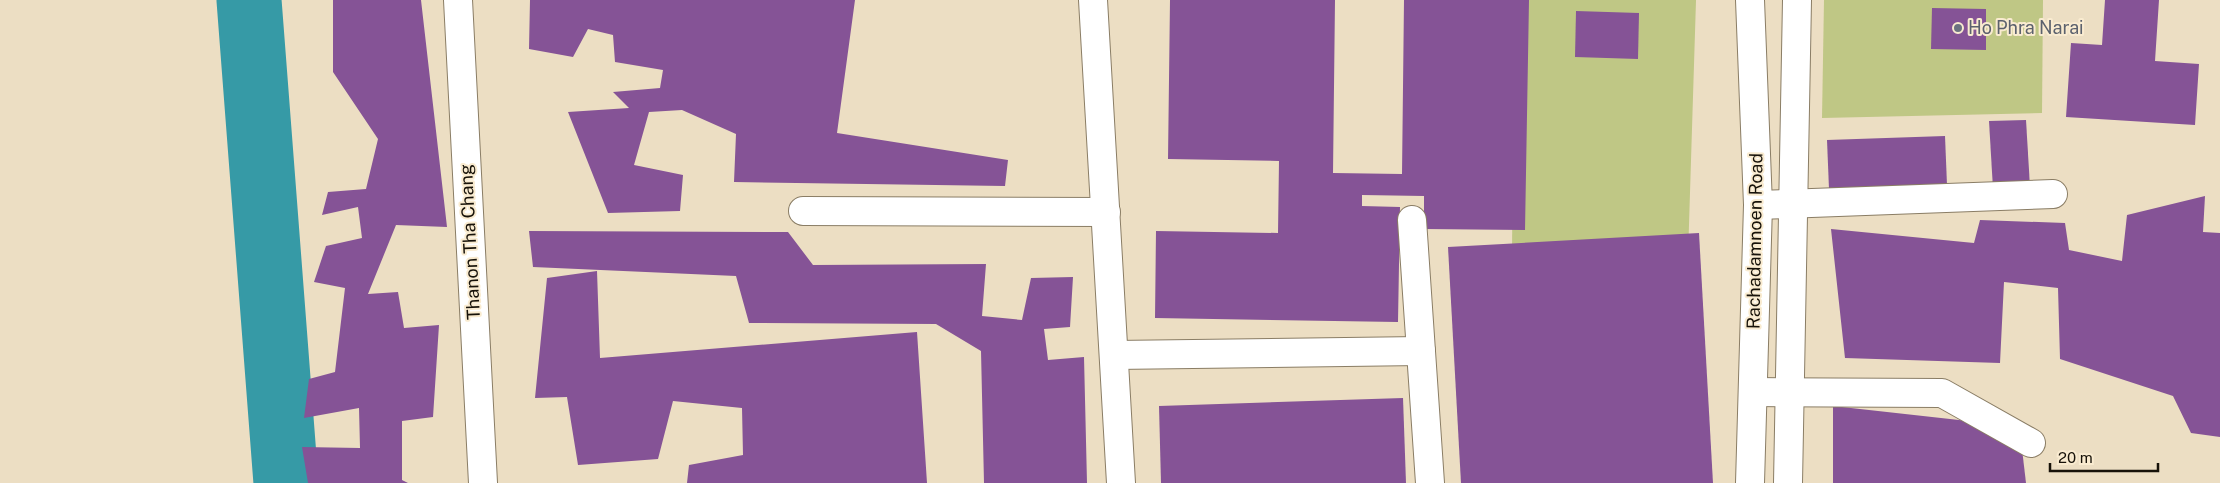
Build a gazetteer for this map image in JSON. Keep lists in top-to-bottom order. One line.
{"streets":{"street":["Rachadamnoen Road","Thanon Tha Chang"]},"places":["Ho Phra Narai"],"scale_bar":"20 m"}
